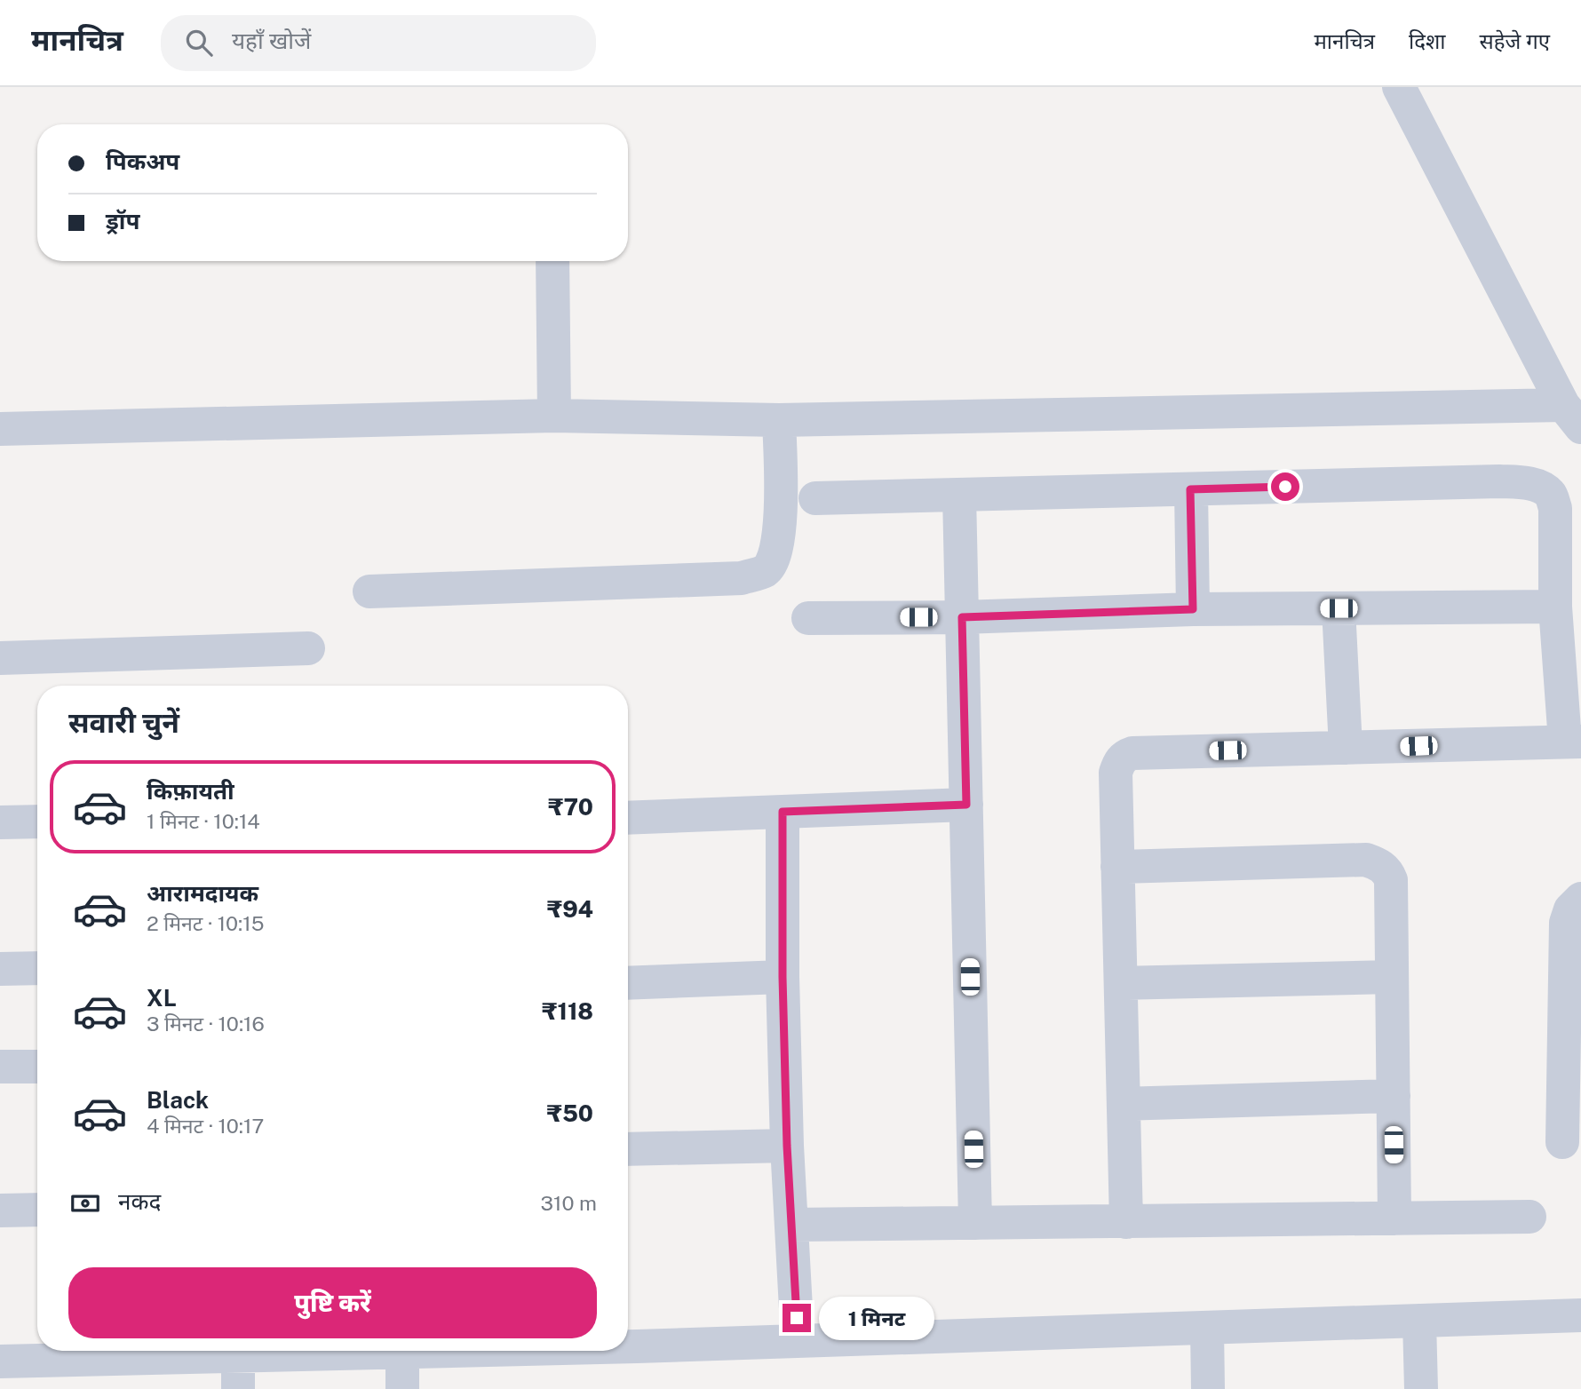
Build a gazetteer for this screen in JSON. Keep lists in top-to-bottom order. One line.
{"page":{"header":"मानचित्र","search":"यहाँ खोजें","nav":["मानचित्र","दिशा","सहेजे गए"],"banner":["पिकअप","ड्रॉप"],"heading":"सवारी चुनें","list":[{"name":"किफ़ायती","note":"1 मिनट · 10:14","value":"₹70"},{"name":"आरामदायक","note":"2 मिनट · 10:15","value":"₹94"},{"name":"XL","note":"3 मिनट · 10:16","value":"₹118"},{"name":"Black","note":"4 मिनट · 10:17","value":"₹50"}],"pay":["नकद","310 m"],"buttons":"पुष्टि करें","bubble":"1 मिनट"}}
